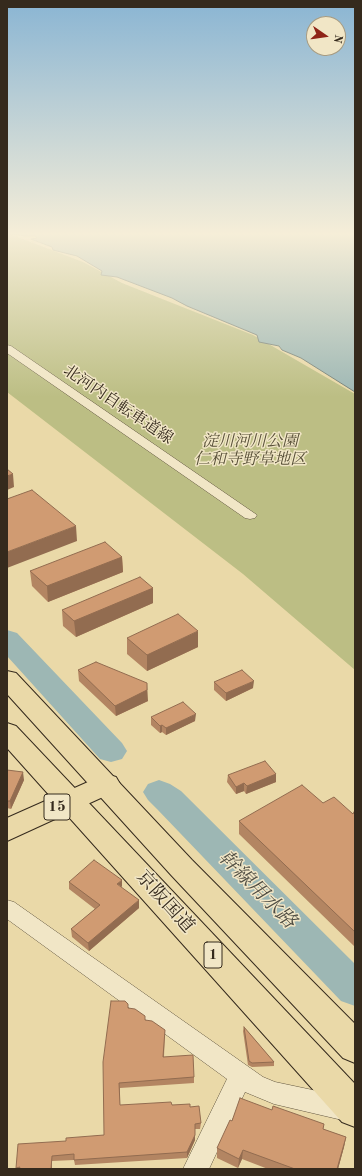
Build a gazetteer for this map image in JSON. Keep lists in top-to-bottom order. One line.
{"streets":{"main road":["15","京阪国道","1"],"street":["北河内自転車道線"]},"crossings":[["15","京阪国道"]],"water":["幹線用水路"],"parks":["淀川河川公園 仁和寺野草地区"],"north":"right"}
